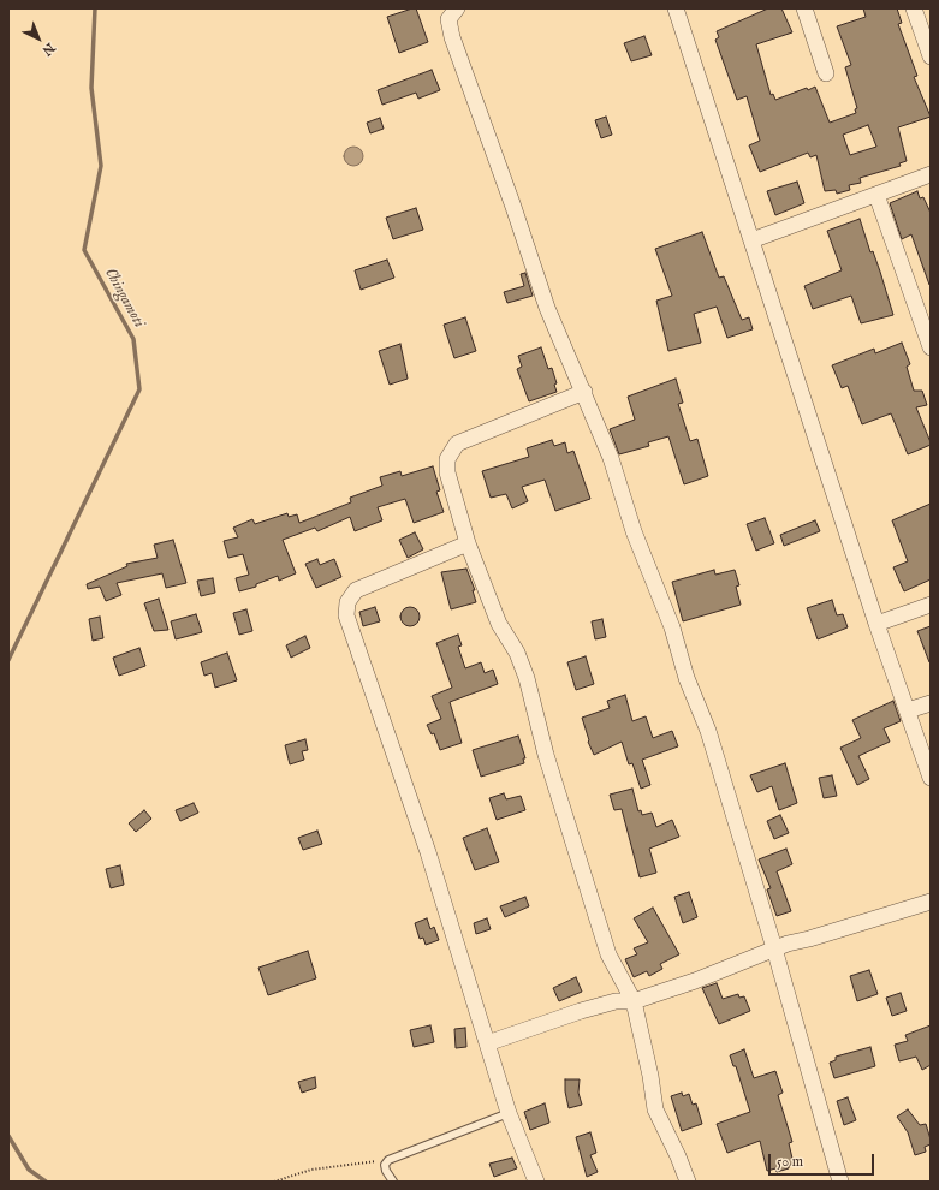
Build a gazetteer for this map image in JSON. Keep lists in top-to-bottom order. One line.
{"water":["Chingamoti"],"scale_bar":"50 m","north":"bottom right"}
